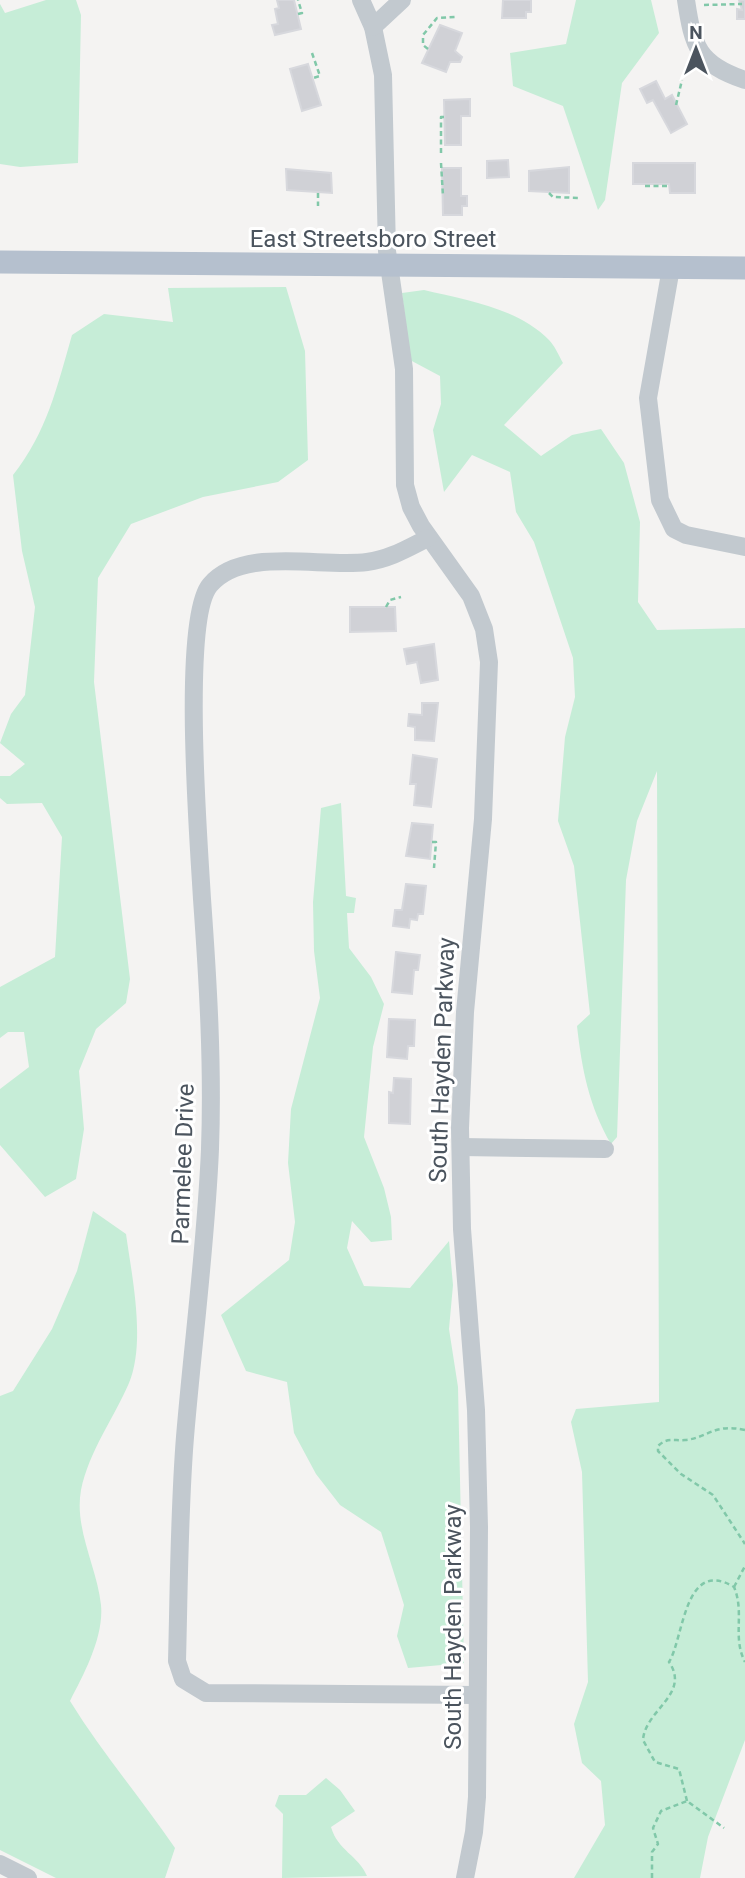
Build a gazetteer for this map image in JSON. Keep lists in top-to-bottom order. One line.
{"streets":{"main road":["East Streetsboro Street"],"street":["South Hayden Parkway","Parmelee Drive"]},"crossings":[["East Streetsboro Street","South Hayden Parkway"],["South Hayden Parkway","Parmelee Drive"]],"north":"top"}
